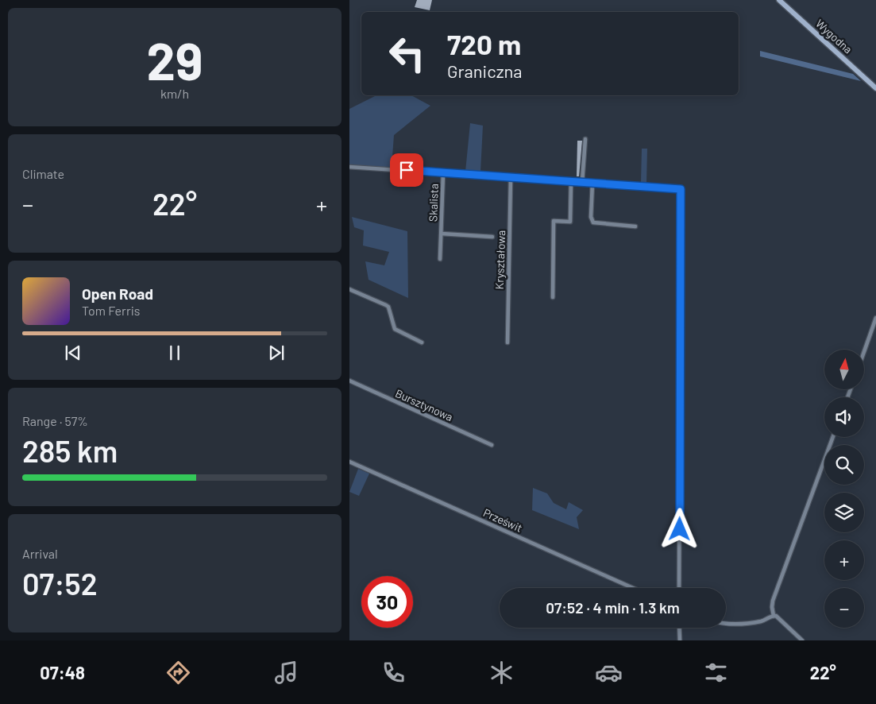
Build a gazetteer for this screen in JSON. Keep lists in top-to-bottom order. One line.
{"streets":{"street":["Wygodna","Skalista","Kryształowa","Bursztynowa","Prześwit"]},"north":"top","page":{"tile":[["29","km/h"],"Climate",["Range · 57%","285 km"],["Arrival","07:52"]],"turn":["720 m","Graniczna"],"heat":["−","22°","+"],"song":["Open Road","Tom Ferris"],"map_buttons":["+","−"],"limit":"30","trip":"07:52 · 4 min · 1.3 km","tabs":["07:48","22°"]}}
